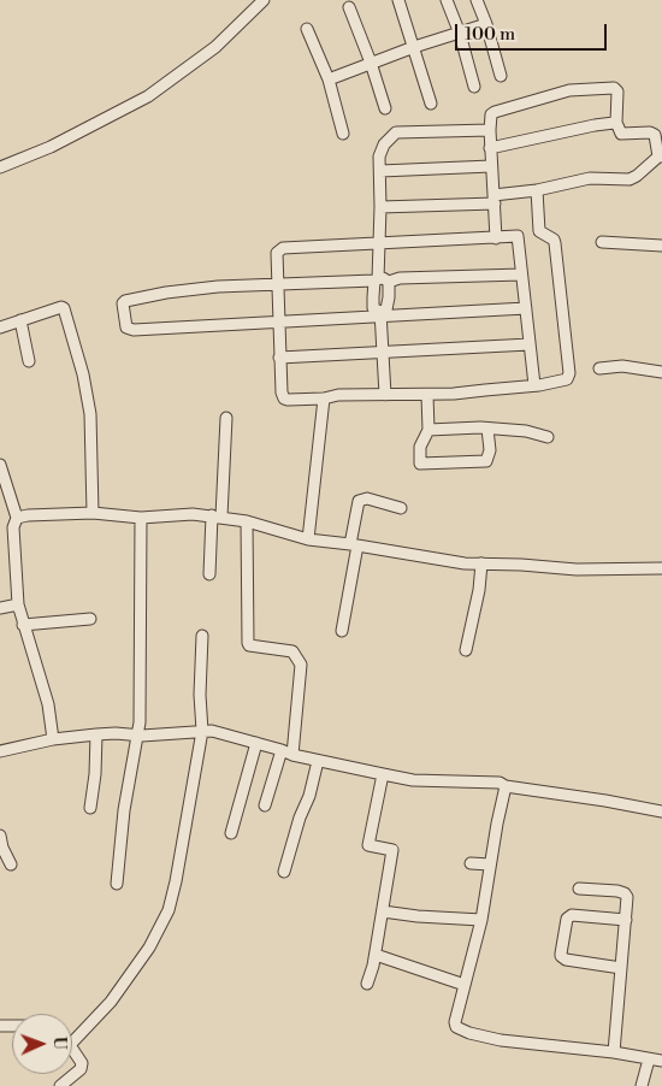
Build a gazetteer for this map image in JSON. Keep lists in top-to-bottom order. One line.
{"scale_bar":"100 m","north":"right"}
